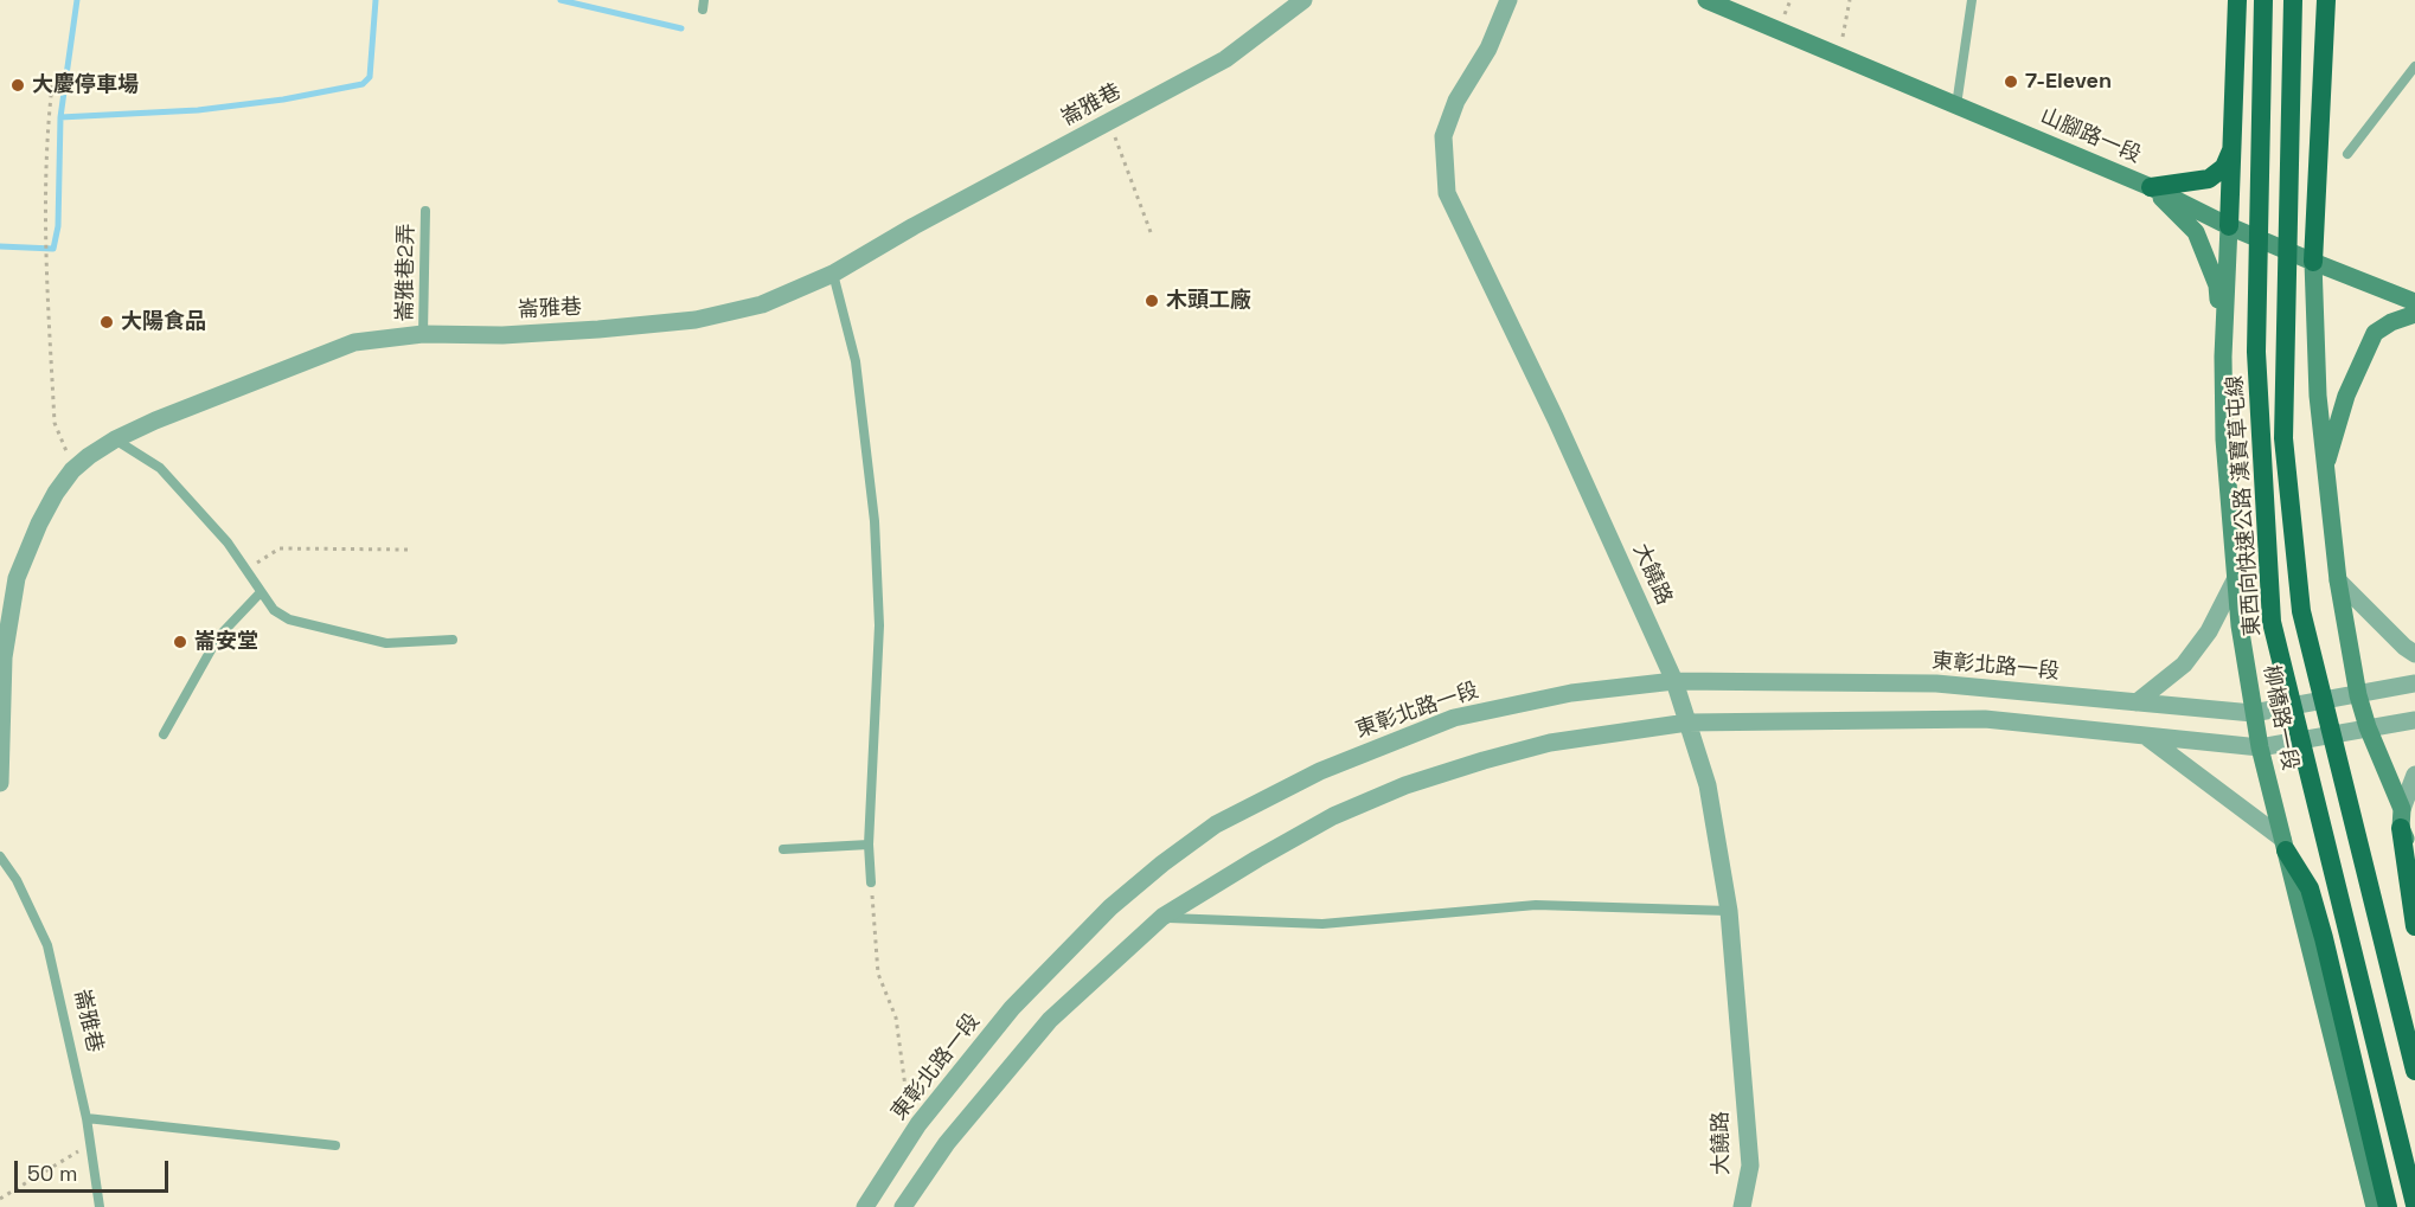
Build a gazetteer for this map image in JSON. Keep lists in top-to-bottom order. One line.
{"streets":{"highway":["東西向快速公路 漢寶草屯線"],"main road":["山腳路一段","柳橋路一段"],"street":["崙雅巷","大饒路","東彰北路一段"],"lane":["崙雅巷2弄"]},"crossings":[["崙雅巷","崙雅巷2弄"],["山腳路一段","柳橋路一段"],["大饒路","東彰北路一段"],["東彰北路一段","柳橋路一段"]],"places":["7-Eleven","大慶停車場","木頭工廠","大陽食品","崙安堂"],"scale_bar":"50 m"}
